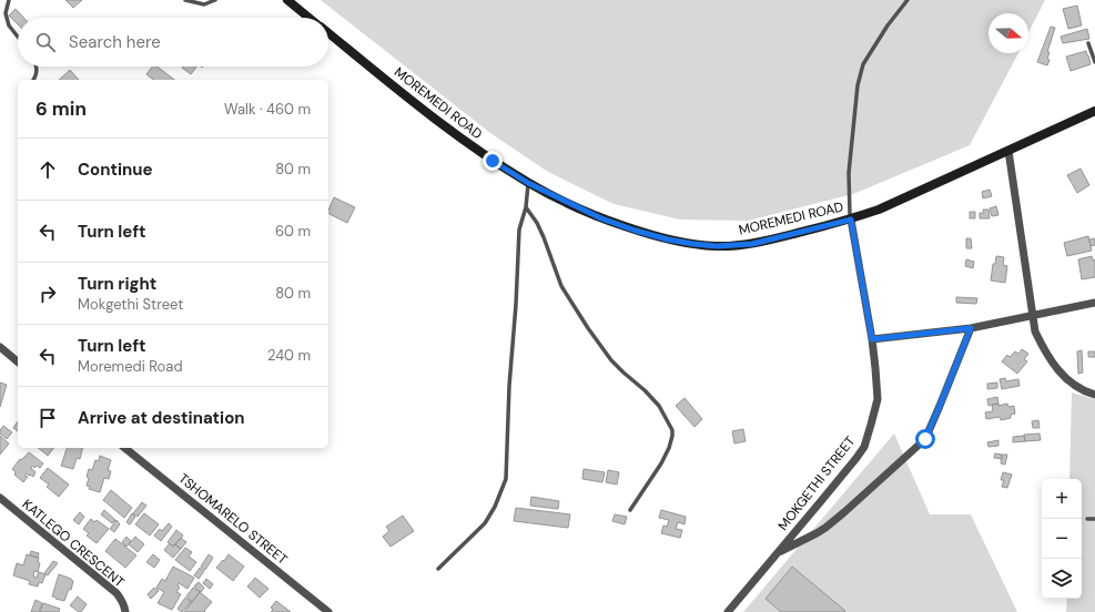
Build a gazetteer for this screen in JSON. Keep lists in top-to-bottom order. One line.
{"streets":{"street":["MOREMEDI ROAD","MOKGETHI STREET","TSHOMARELO STREET","KATLEGO CRESCENT"]},"crossings":[["MOREMEDI ROAD","MOKGETHI STREET"]],"north":"right","page":{"search":"Search here","heading":["6 min","Walk · 460 m"],"list":[["Continue","80 m"],["Turn left","60 m"],["Turn right","Mokgethi Street","80 m"],["Turn left","Moremedi Road","240 m"],"Arrive at destination"],"map_buttons":["+","−"]}}
